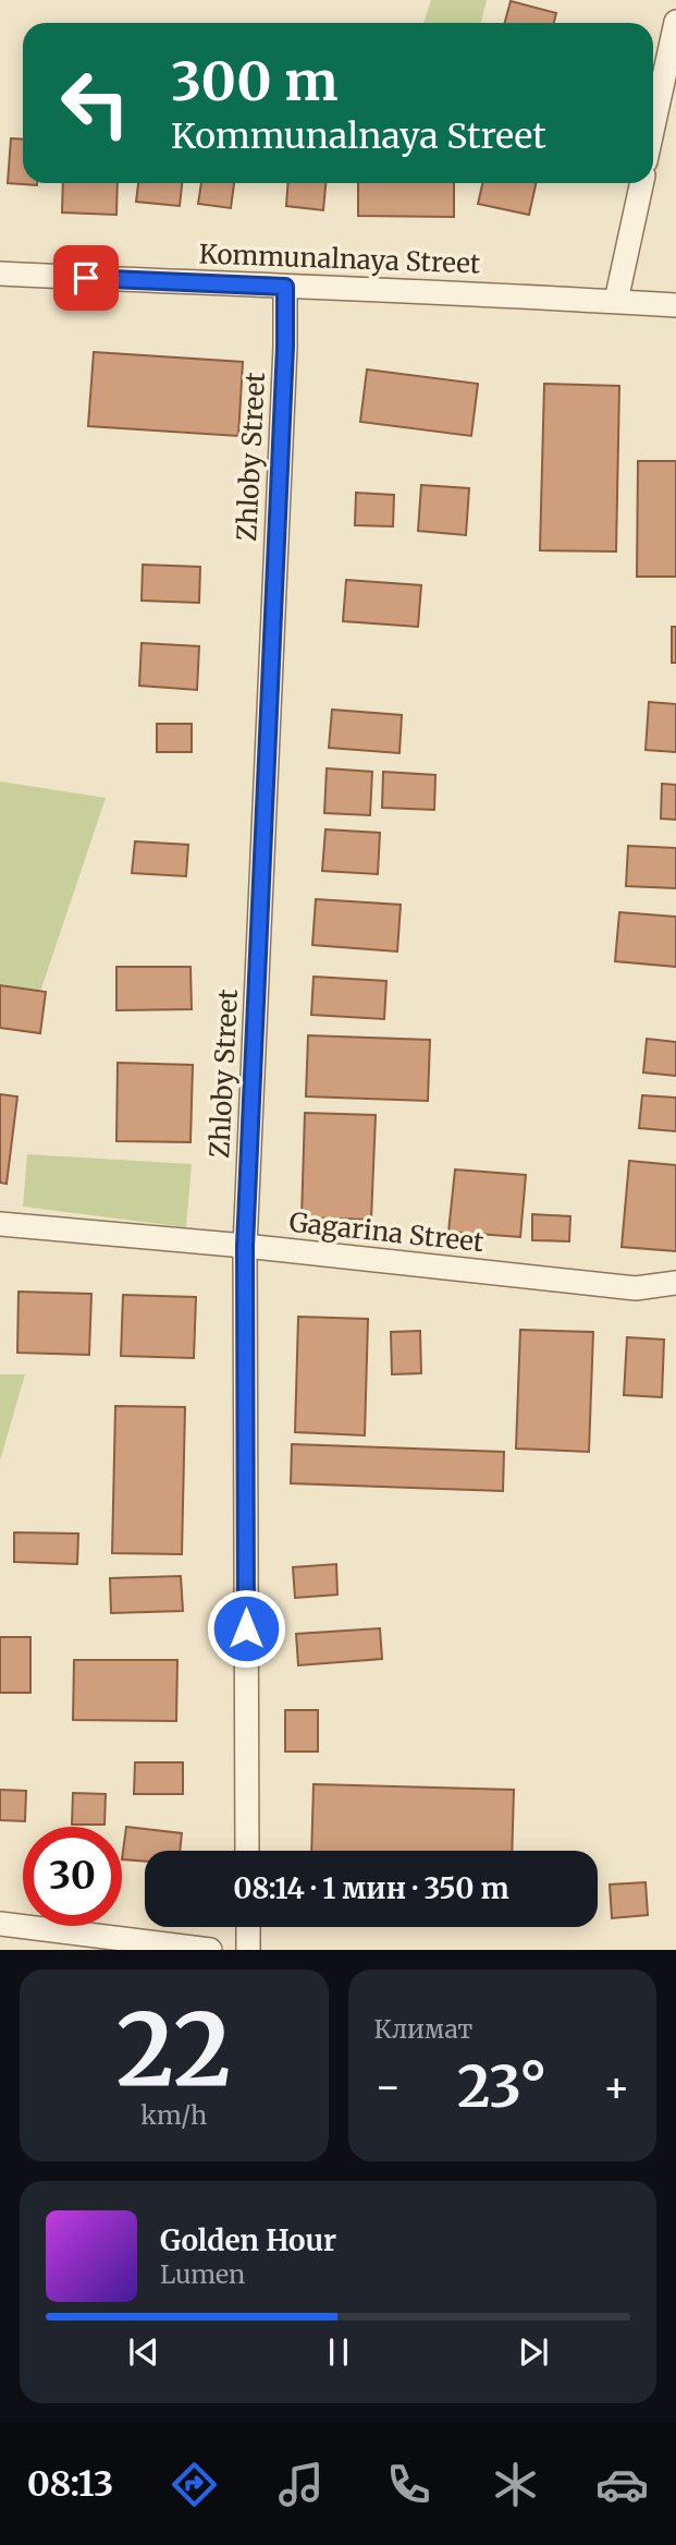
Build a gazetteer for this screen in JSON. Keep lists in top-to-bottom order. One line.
{"streets":{"street":["Kommunalnaya Street","Zhloby Street","Gagarina Street"]},"crossings":[["Kommunalnaya Street","Zhloby Street"],["Zhloby Street","Gagarina Street"]],"page":{"turn":["300 m","Kommunalnaya Street"],"limit":"30","trip":"08:14 · 1 мин · 350 m","tile":[["22","km/h"],"Климат"],"heat":["−","23°","+"],"song":["Golden Hour","Lumen"],"tabs":"08:13"}}
